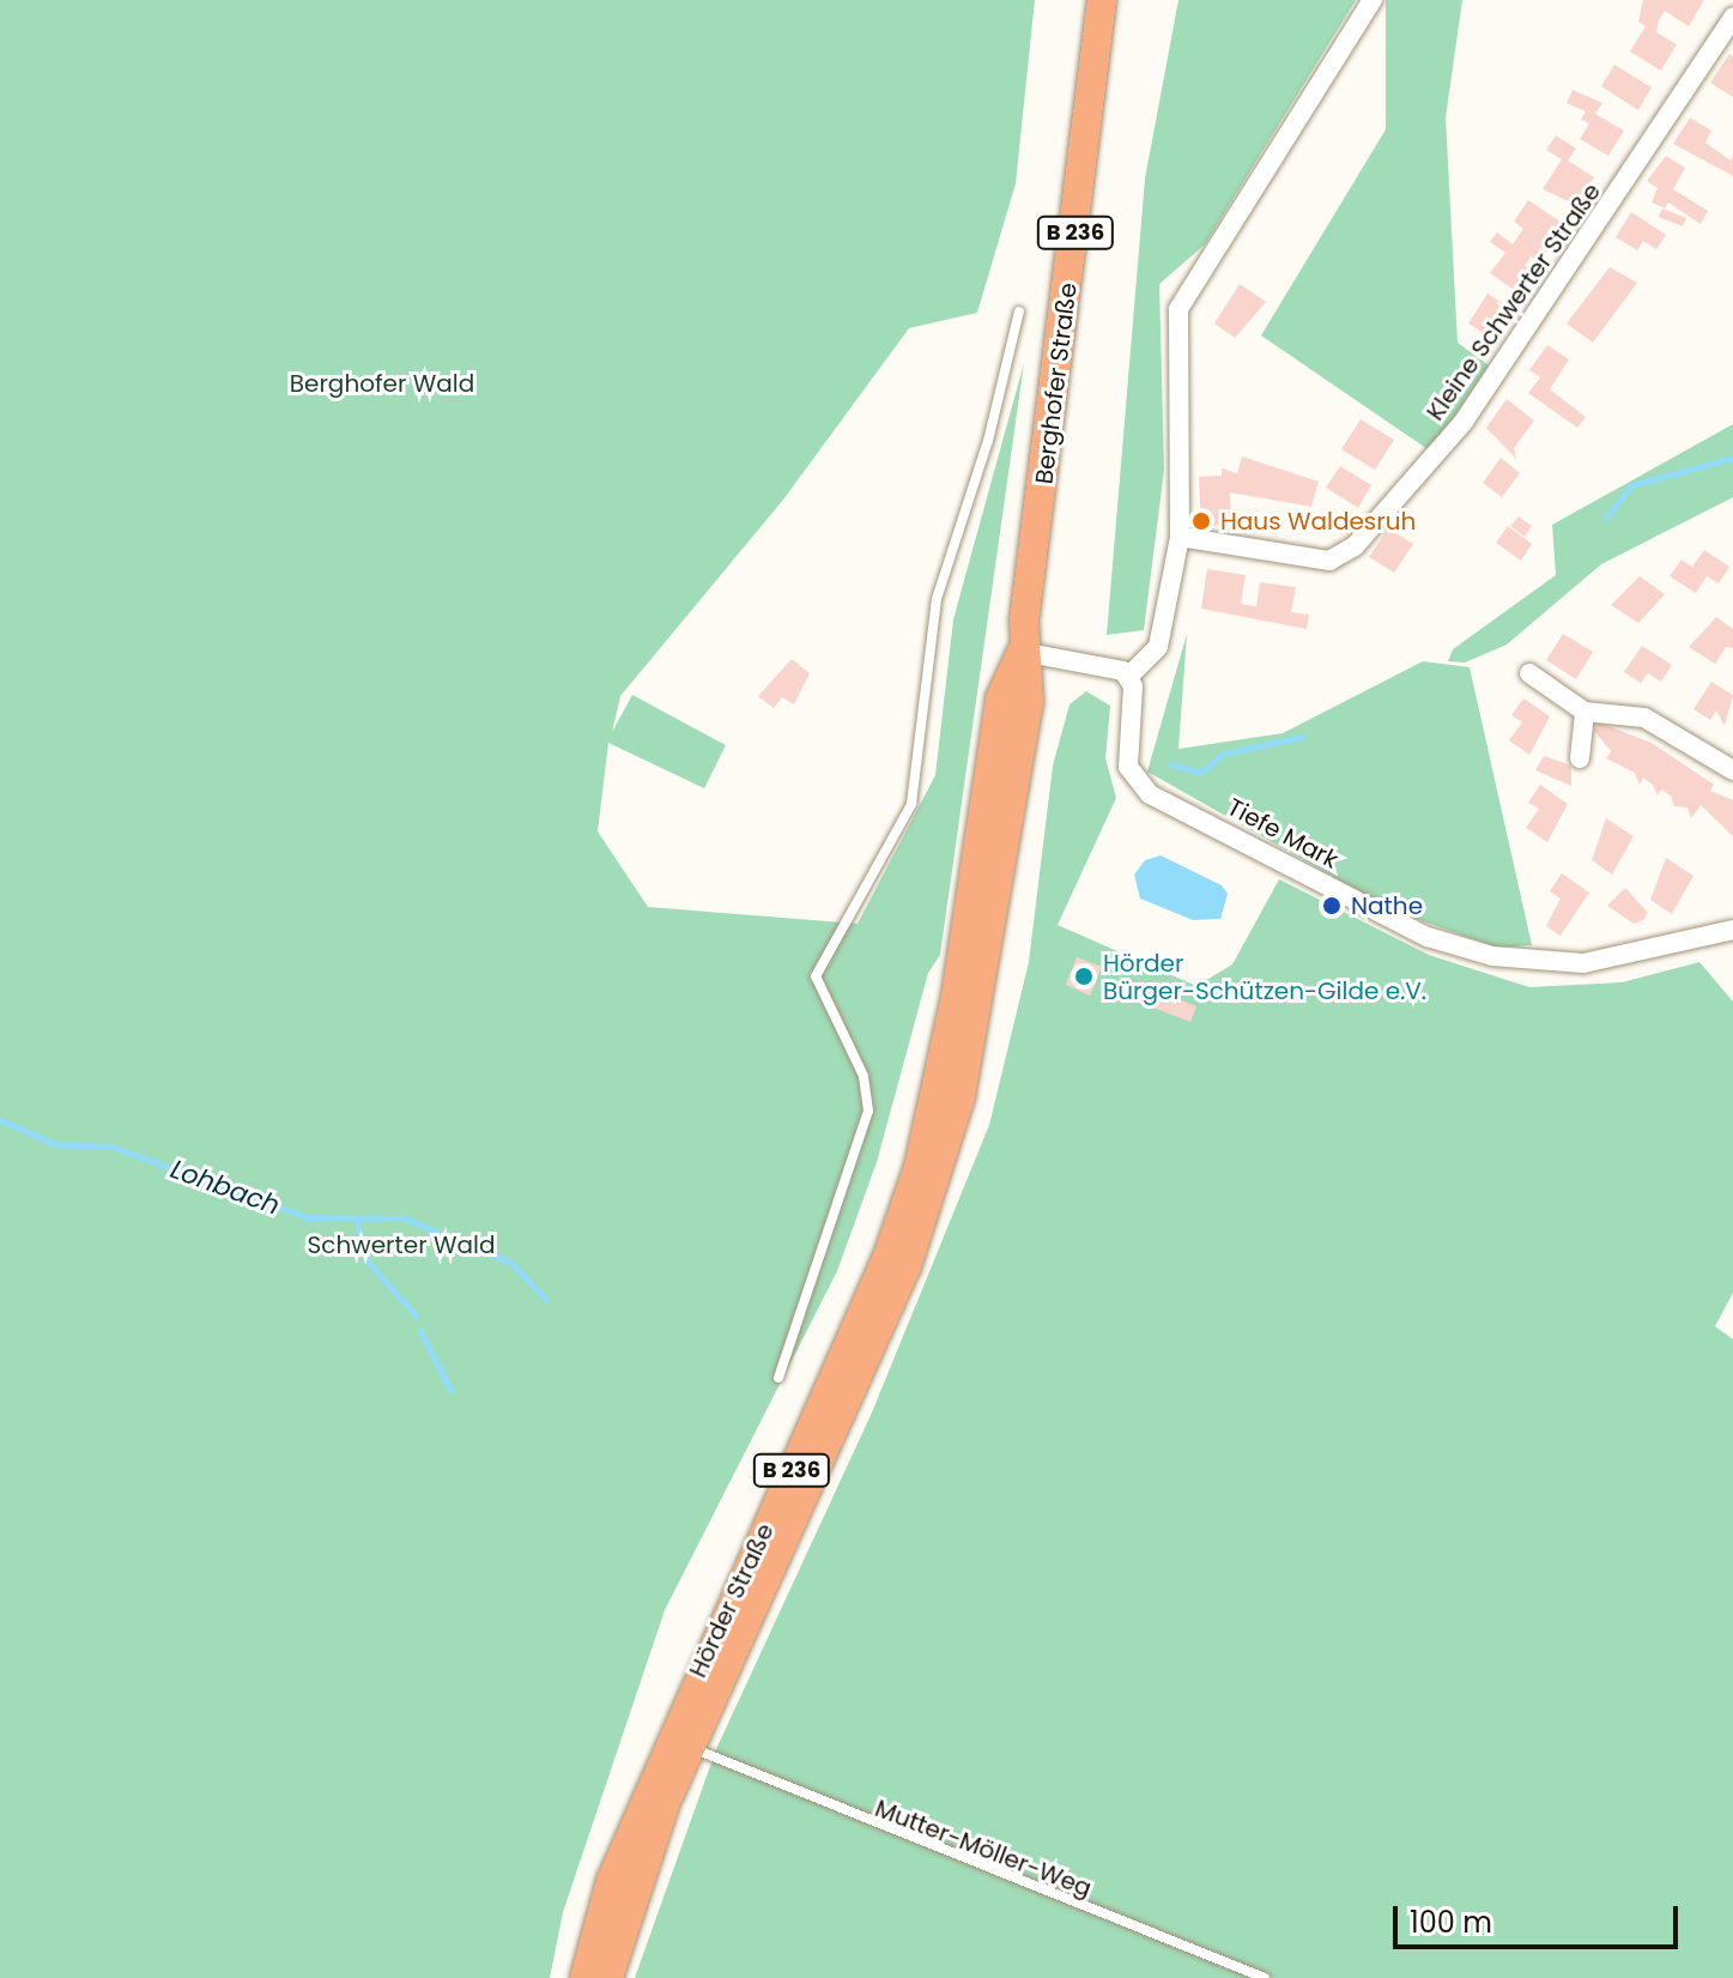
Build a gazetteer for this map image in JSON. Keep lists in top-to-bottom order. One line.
{"streets":{"main road":["B 236","Berghofer Straße","Hörder Straße"],"street":["Kleine Schwerter Straße","Tiefe Mark"],"lane":["Mutter-Möller-Weg"]},"crossings":[["Berghofer Straße","Hörder Straße"],["Hörder Straße","Mutter-Möller-Weg"]],"water":["Lohbach"],"parks":["Berghofer Wald","Schwerter Wald"],"places":["Haus Waldesruh","Nathe","Hörder Bürger-Schützen-Gilde e.V."],"scale_bar":"100 m"}
